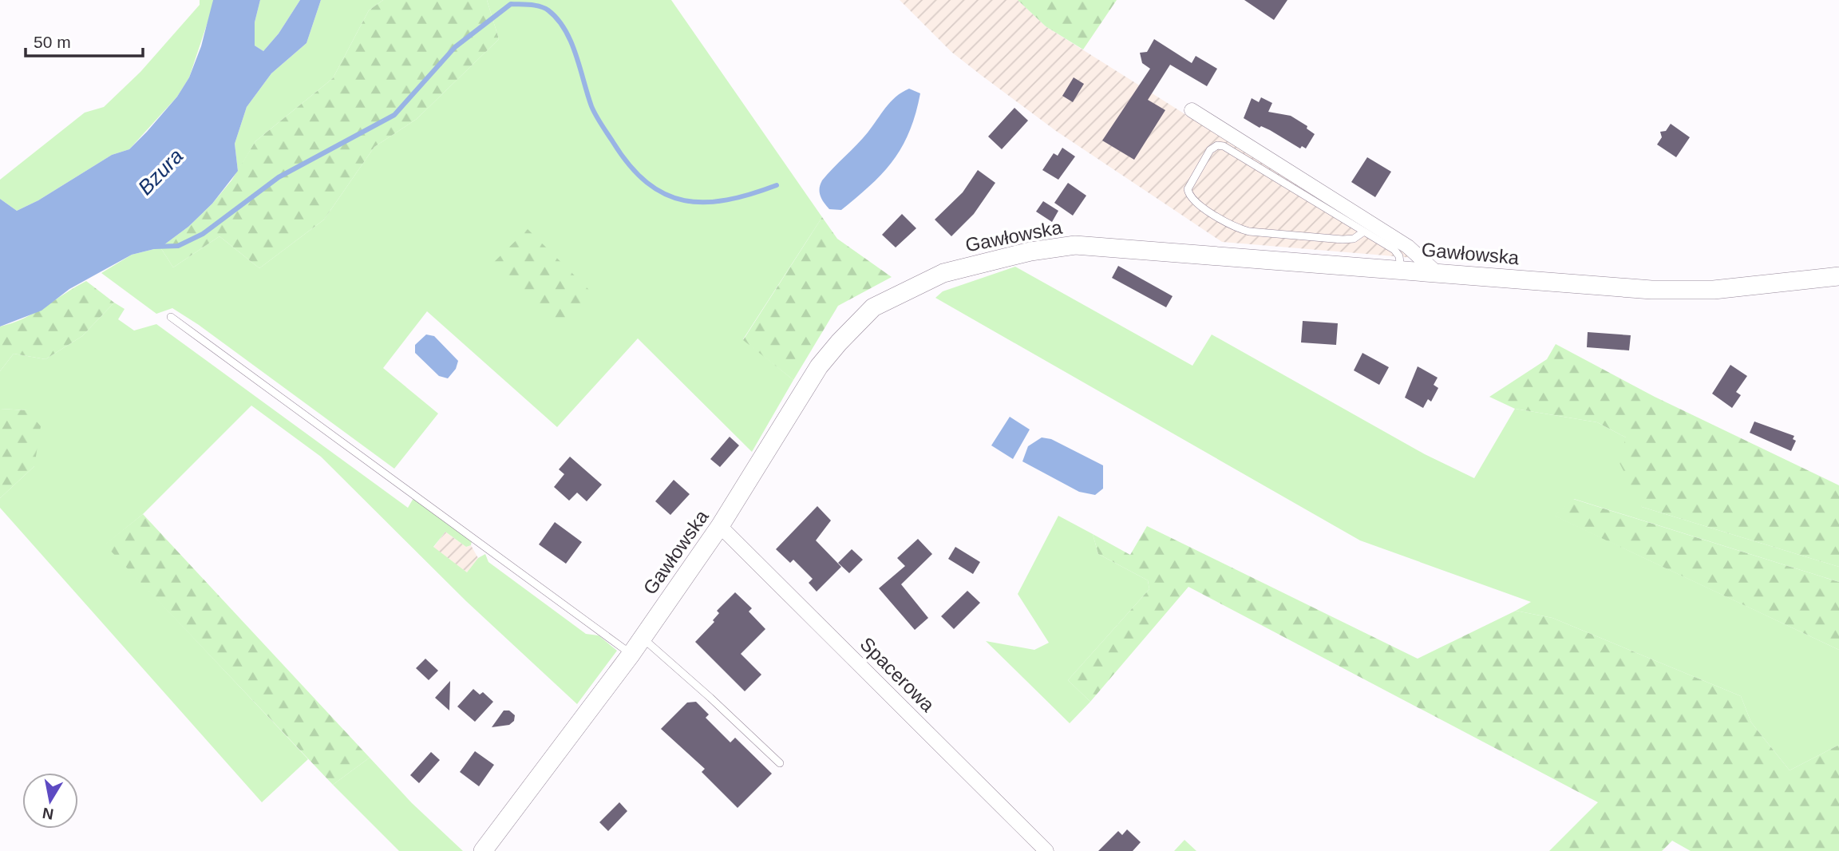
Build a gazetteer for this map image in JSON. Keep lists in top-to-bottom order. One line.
{"streets":{"street":["Gawłowska","Spacerowa"]},"crossings":[["Gawłowska","Spacerowa"]],"water":["Bzura"],"scale_bar":"50 m","north":"bottom"}
